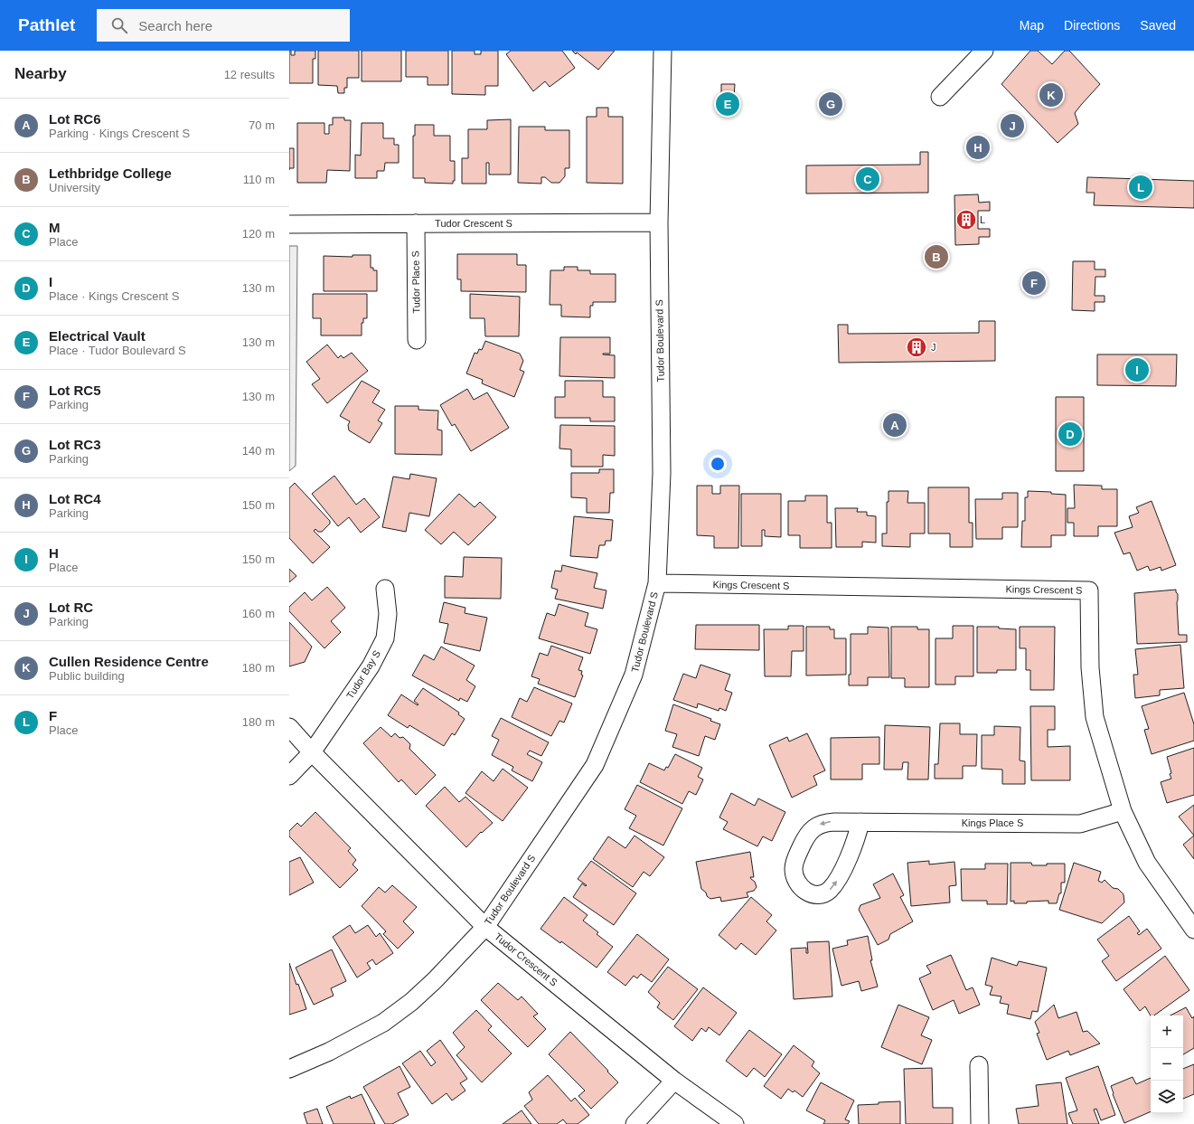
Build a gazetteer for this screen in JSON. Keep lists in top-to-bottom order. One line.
{"streets":{"street":["Tudor Crescent S","Tudor Place S","Tudor Boulevard S","Kings Crescent S","Tudor Bay S","Kings Place S"]},"crossings":[["Tudor Crescent S","Tudor Place S"],["Tudor Crescent S","Tudor Boulevard S"],["Tudor Crescent S","Tudor Bay S"],["Tudor Boulevard S","Kings Crescent S"],["Kings Crescent S","Kings Place S"]],"places":{"building":["L","J"]},"page":{"header":"Pathlet","search":"Search here","nav":["Map","Directions","Saved"],"heading":["Nearby","12 results"],"pins":["K","E","G","J","H","C","L","B","F","I","A","D"],"list":[{"mark":"A","name":"Lot RC6","note":"Parking · Kings Crescent S","value":"70 m"},{"mark":"B","name":"Lethbridge College","note":"University","value":"110 m"},{"mark":"C","name":"M","note":"Place","value":"120 m"},{"mark":"D","name":"I","note":"Place · Kings Crescent S","value":"130 m"},{"mark":"E","name":"Electrical Vault","note":"Place · Tudor Boulevard S","value":"130 m"},{"mark":"F","name":"Lot RC5","note":"Parking","value":"130 m"},{"mark":"G","name":"Lot RC3","note":"Parking","value":"140 m"},{"mark":"H","name":"Lot RC4","note":"Parking","value":"150 m"},{"mark":"I","name":"H","note":"Place","value":"150 m"},{"mark":"J","name":"Lot RC","note":"Parking","value":"160 m"},{"mark":"K","name":"Cullen Residence Centre","note":"Public building","value":"180 m"},{"mark":"L","name":"F","note":"Place","value":"180 m"}],"map_buttons":["+","−"]}}
